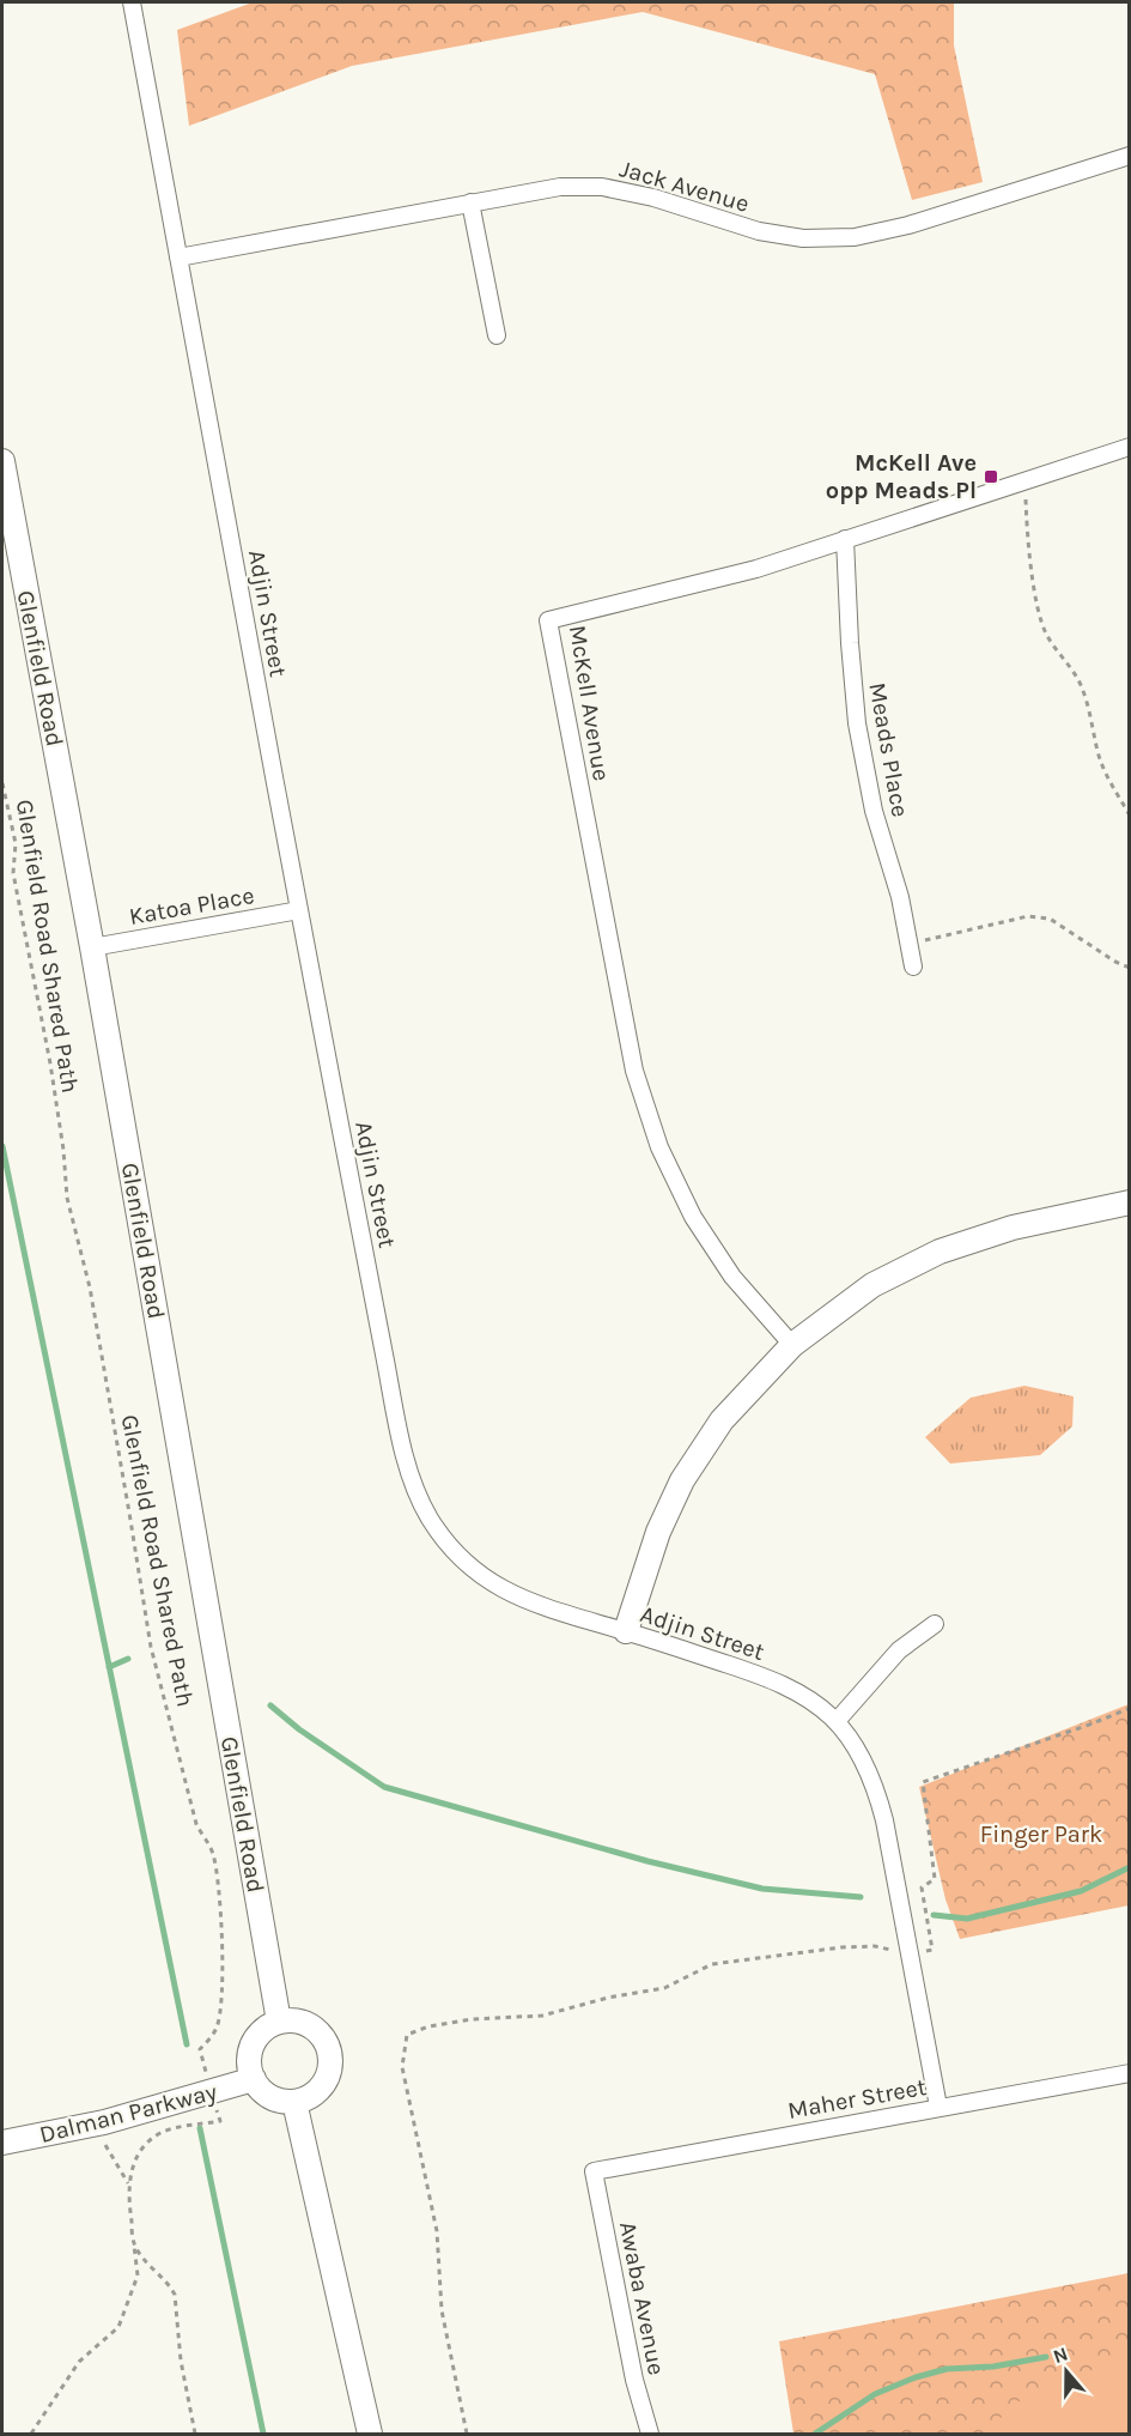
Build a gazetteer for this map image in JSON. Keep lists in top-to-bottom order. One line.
{"streets":{"main road":["Glenfield Road","Dalman Parkway"],"street":["Jack Avenue","Adjin Street","McKell Avenue","Meads Place","Katoa Place","Maher Street","Awaba Avenue"],"path":["Glenfield Road Shared Path"]},"crossings":[["Jack Avenue","Adjin Street"],["Adjin Street","Katoa Place"],["Adjin Street","Maher Street"],["Glenfield Road","Katoa Place"],["Glenfield Road","Dalman Parkway"],["McKell Avenue","Meads Place"],["Glenfield Road Shared Path","Dalman Parkway"],["Maher Street","Awaba Avenue"]],"parks":["Finger Park"],"places":{"transit":["McKell Ave opp Meads Pl"]},"north":"top"}
